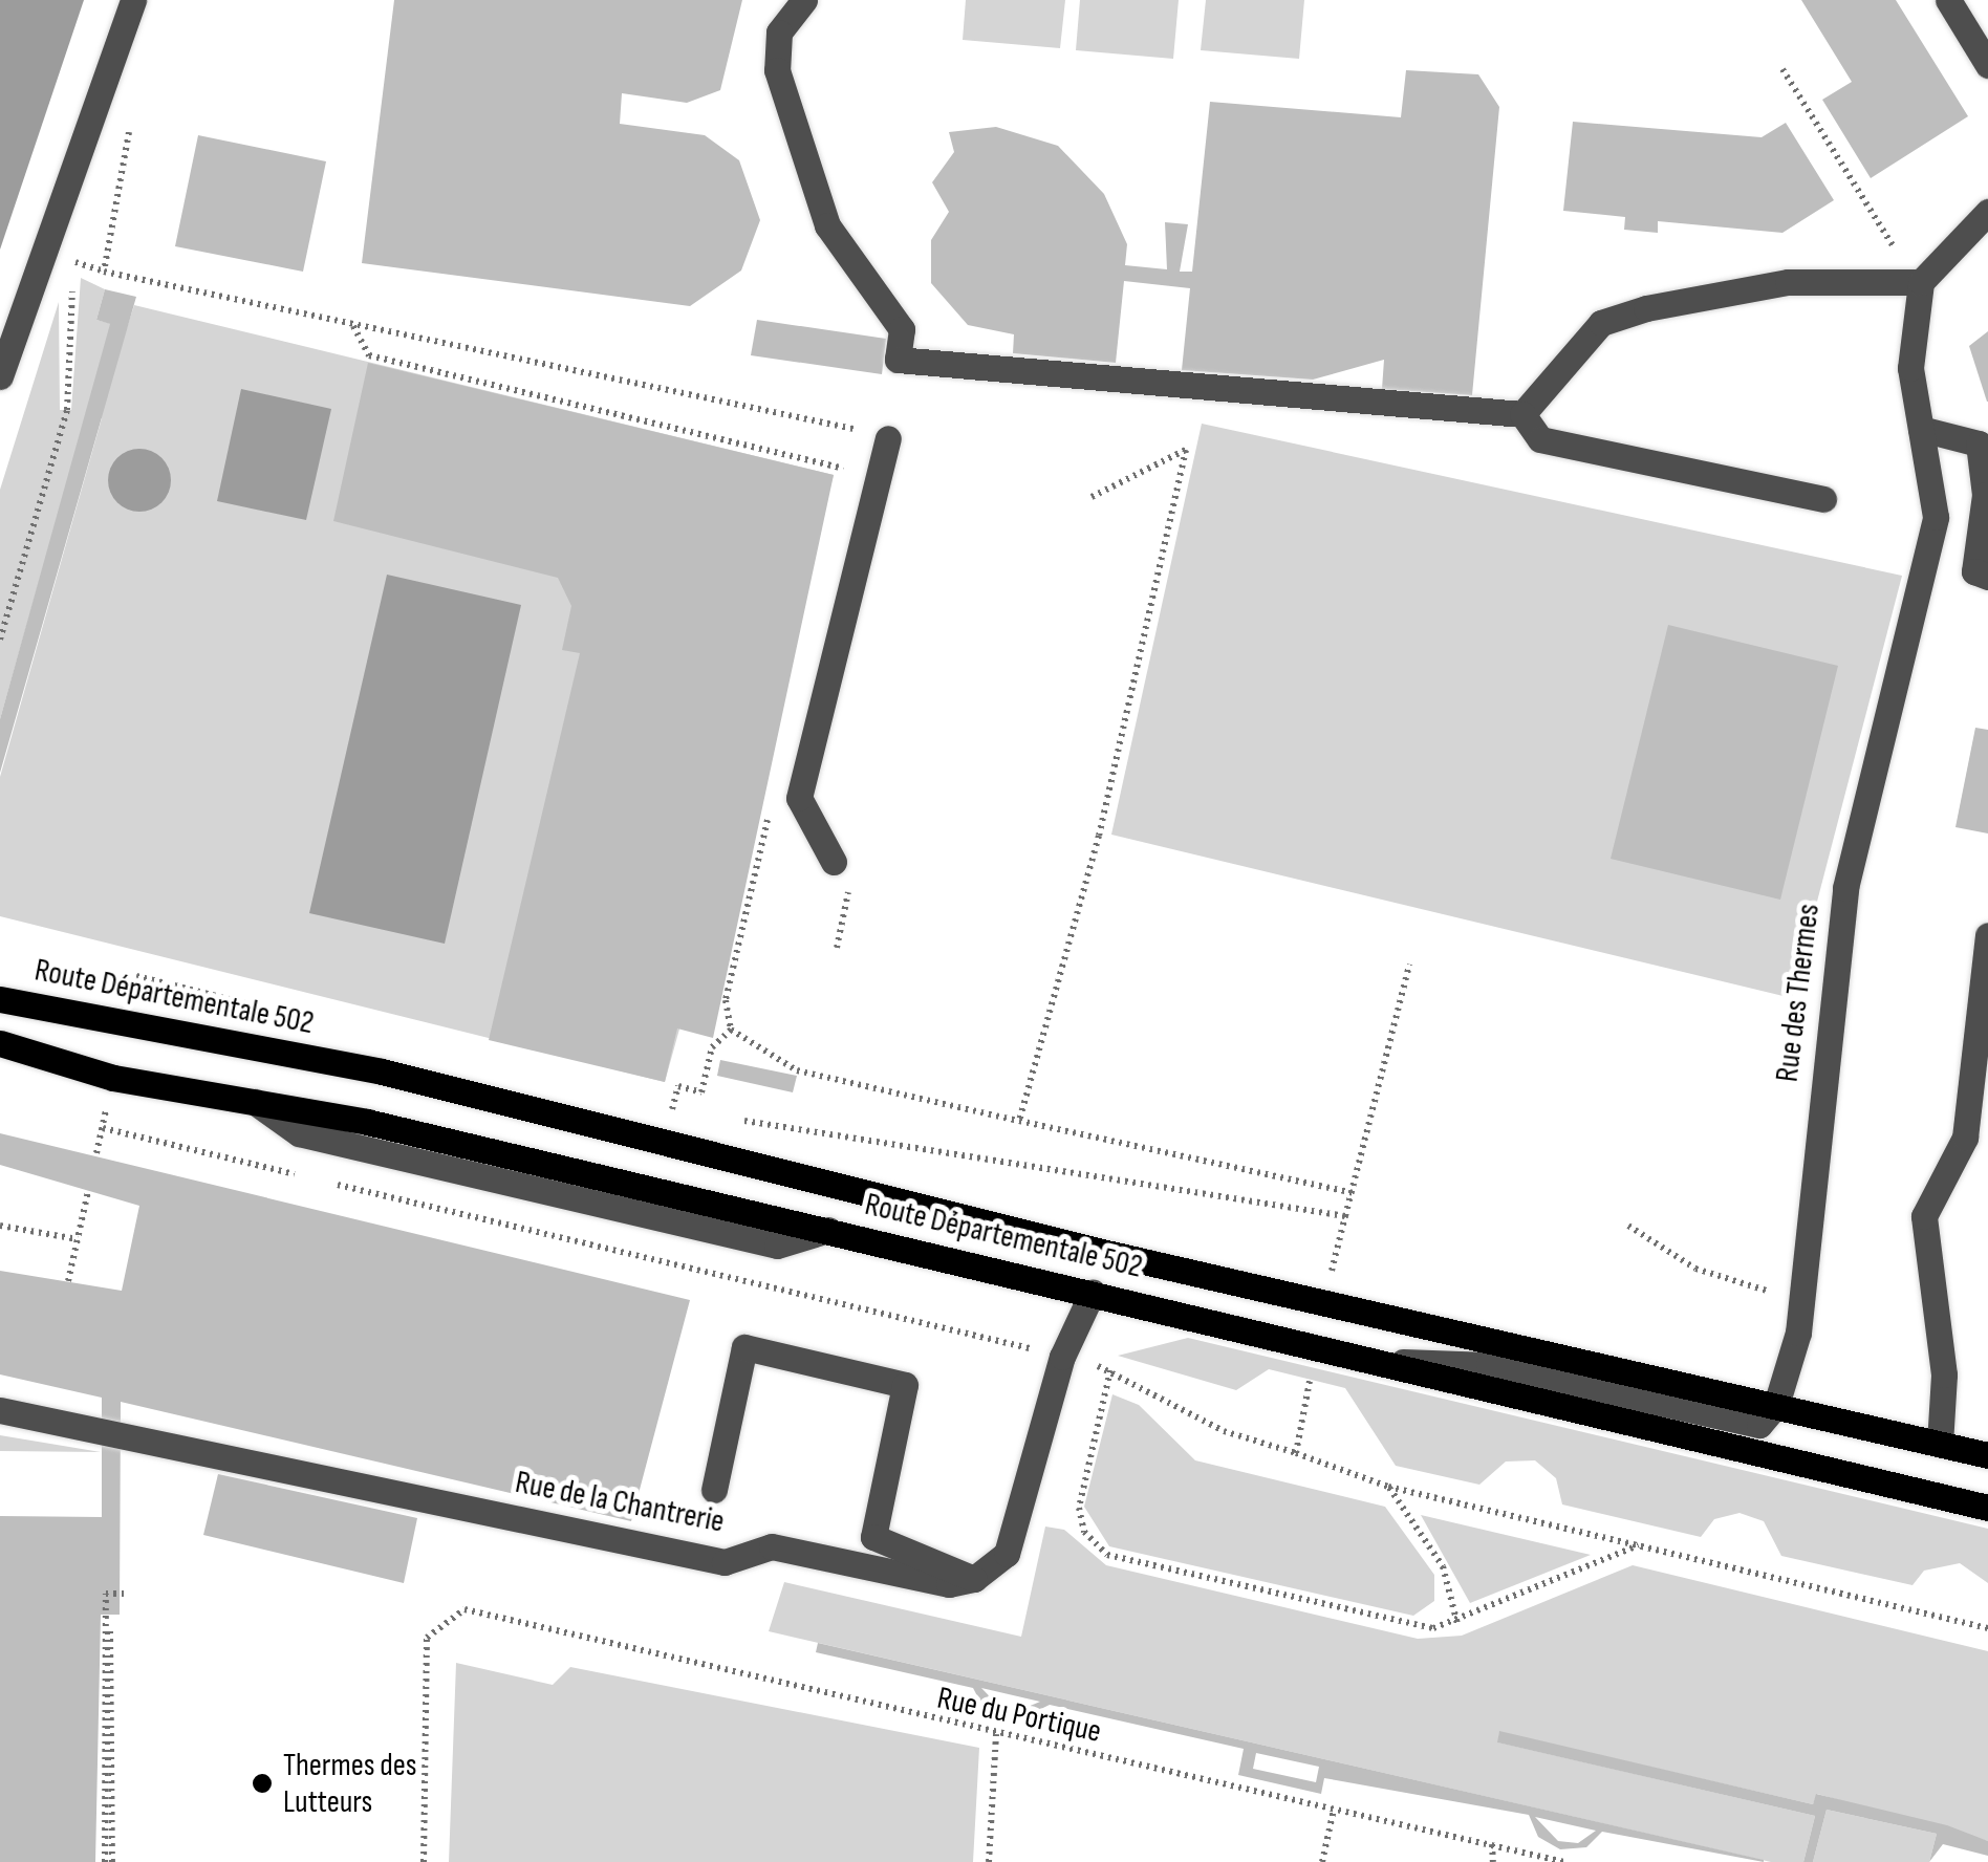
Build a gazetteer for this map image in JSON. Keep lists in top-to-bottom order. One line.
{"streets":{"main road":["Route Départementale 502"],"street":["Rue des Thermes","Rue de la Chantrerie"],"path":["Rue du Portique"]},"crossings":[["Rue des Thermes","Route Départementale 502"]],"places":["Thermes des Lutteurs"]}
